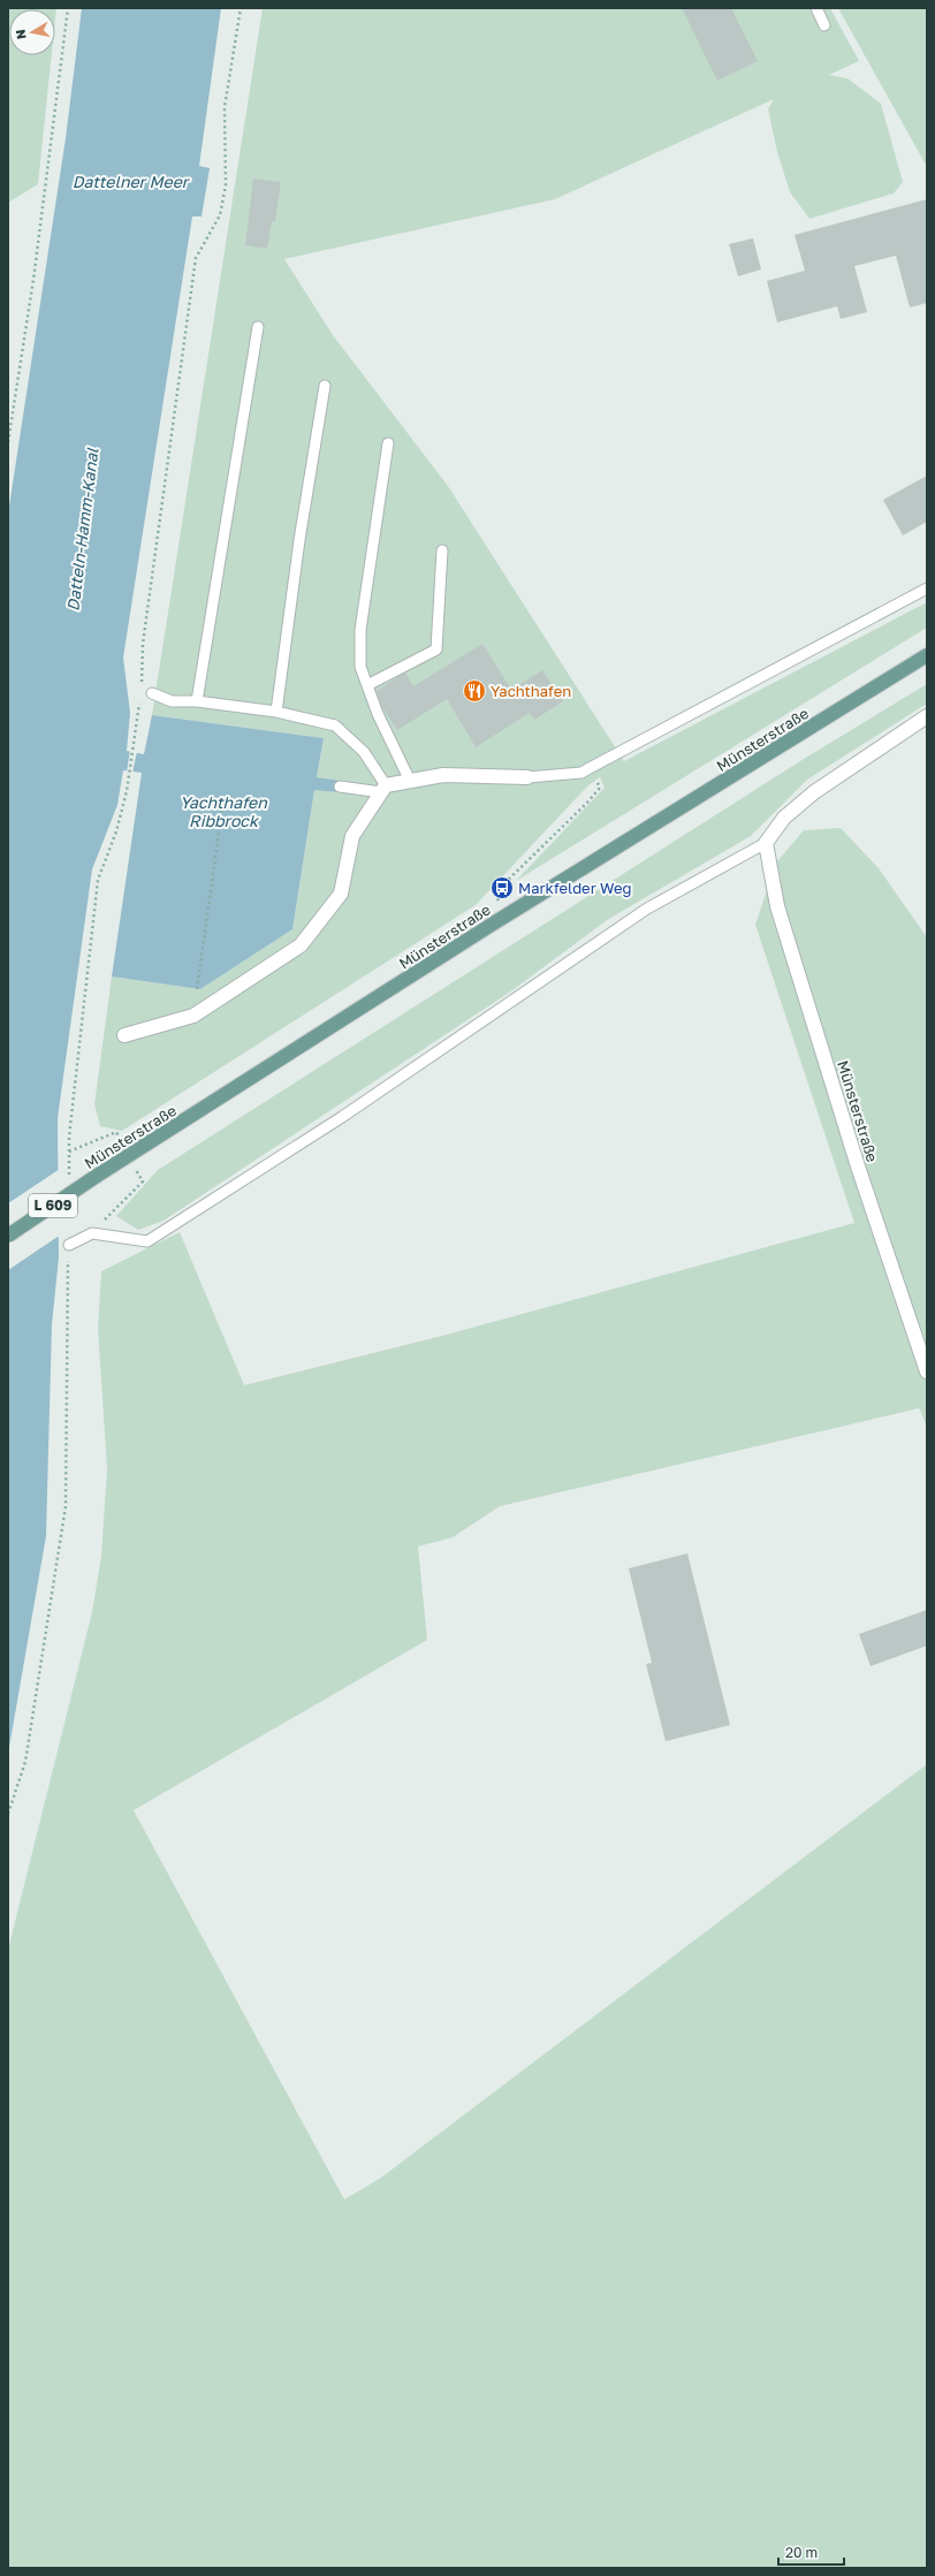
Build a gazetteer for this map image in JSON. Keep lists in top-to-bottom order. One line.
{"streets":{"main road":["Münsterstraße","L 609"]},"water":["Dattelner Meer","Datteln-Hamm-Kanal","Yachthafen Ribbrock"],"places":{"restaurant":["Yachthafen"],"bus stop":["Markfelder Weg"]},"scale_bar":"20 m","north":"left"}
